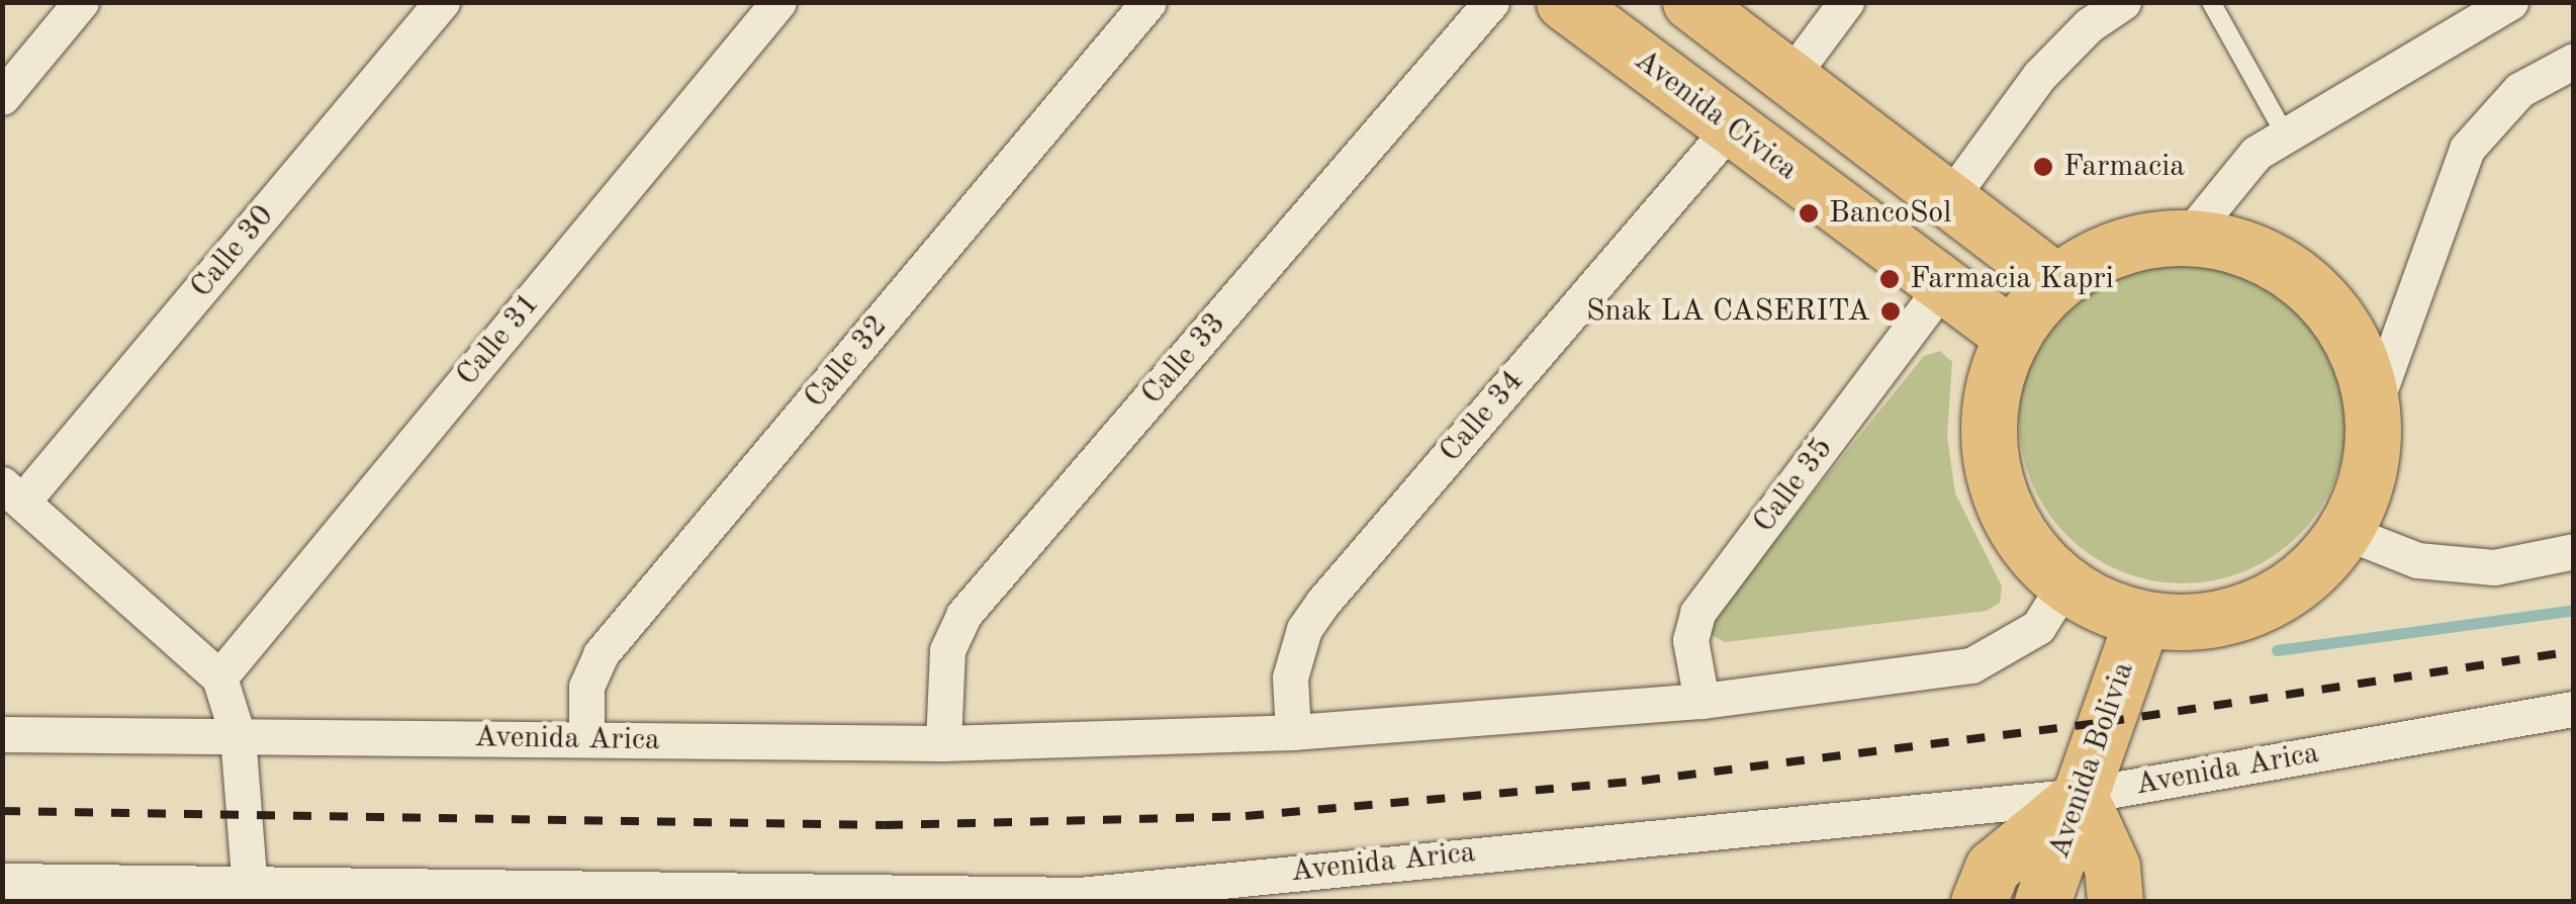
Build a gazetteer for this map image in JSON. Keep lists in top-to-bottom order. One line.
{"streets":{"main road":["Avenida Cívica","Avenida Bolivia"],"street":["Calle 30","Calle 31","Calle 33","Calle 32","Calle 34","Calle 35","Avenida Arica"]},"crossings":[["Avenida Cívica","Calle 34"],["Avenida Cívica","Calle 35"],["Calle 33","Avenida Arica"],["Calle 32","Avenida Arica"],["Calle 34","Avenida Arica"],["Calle 35","Avenida Arica"],["Avenida Arica","Avenida Bolivia"]],"places":["Farmacia","BancoSol","Farmacia Kapri","Snak LA CASERITA"]}
